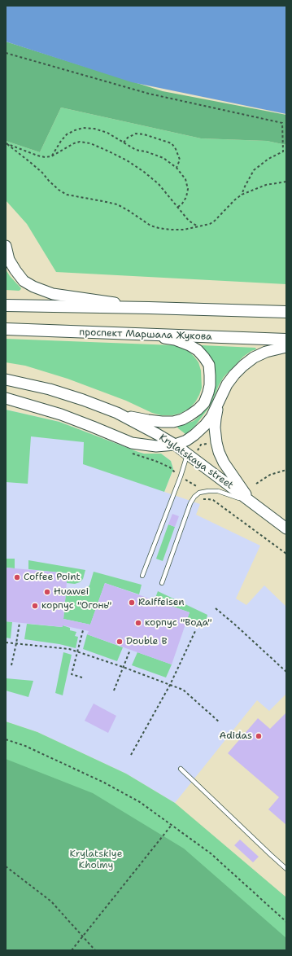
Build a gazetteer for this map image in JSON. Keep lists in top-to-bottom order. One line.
{"streets":{"main road":["проспект Маршала Жукова","Krylatskaya street"]},"parks":["Krylatskiye Kholmy"],"places":["Coffee Point","Huawei","Raiffeisen","корпус \"Огонь\"","корпус \"Вода\"","Double B","Adidas"]}
